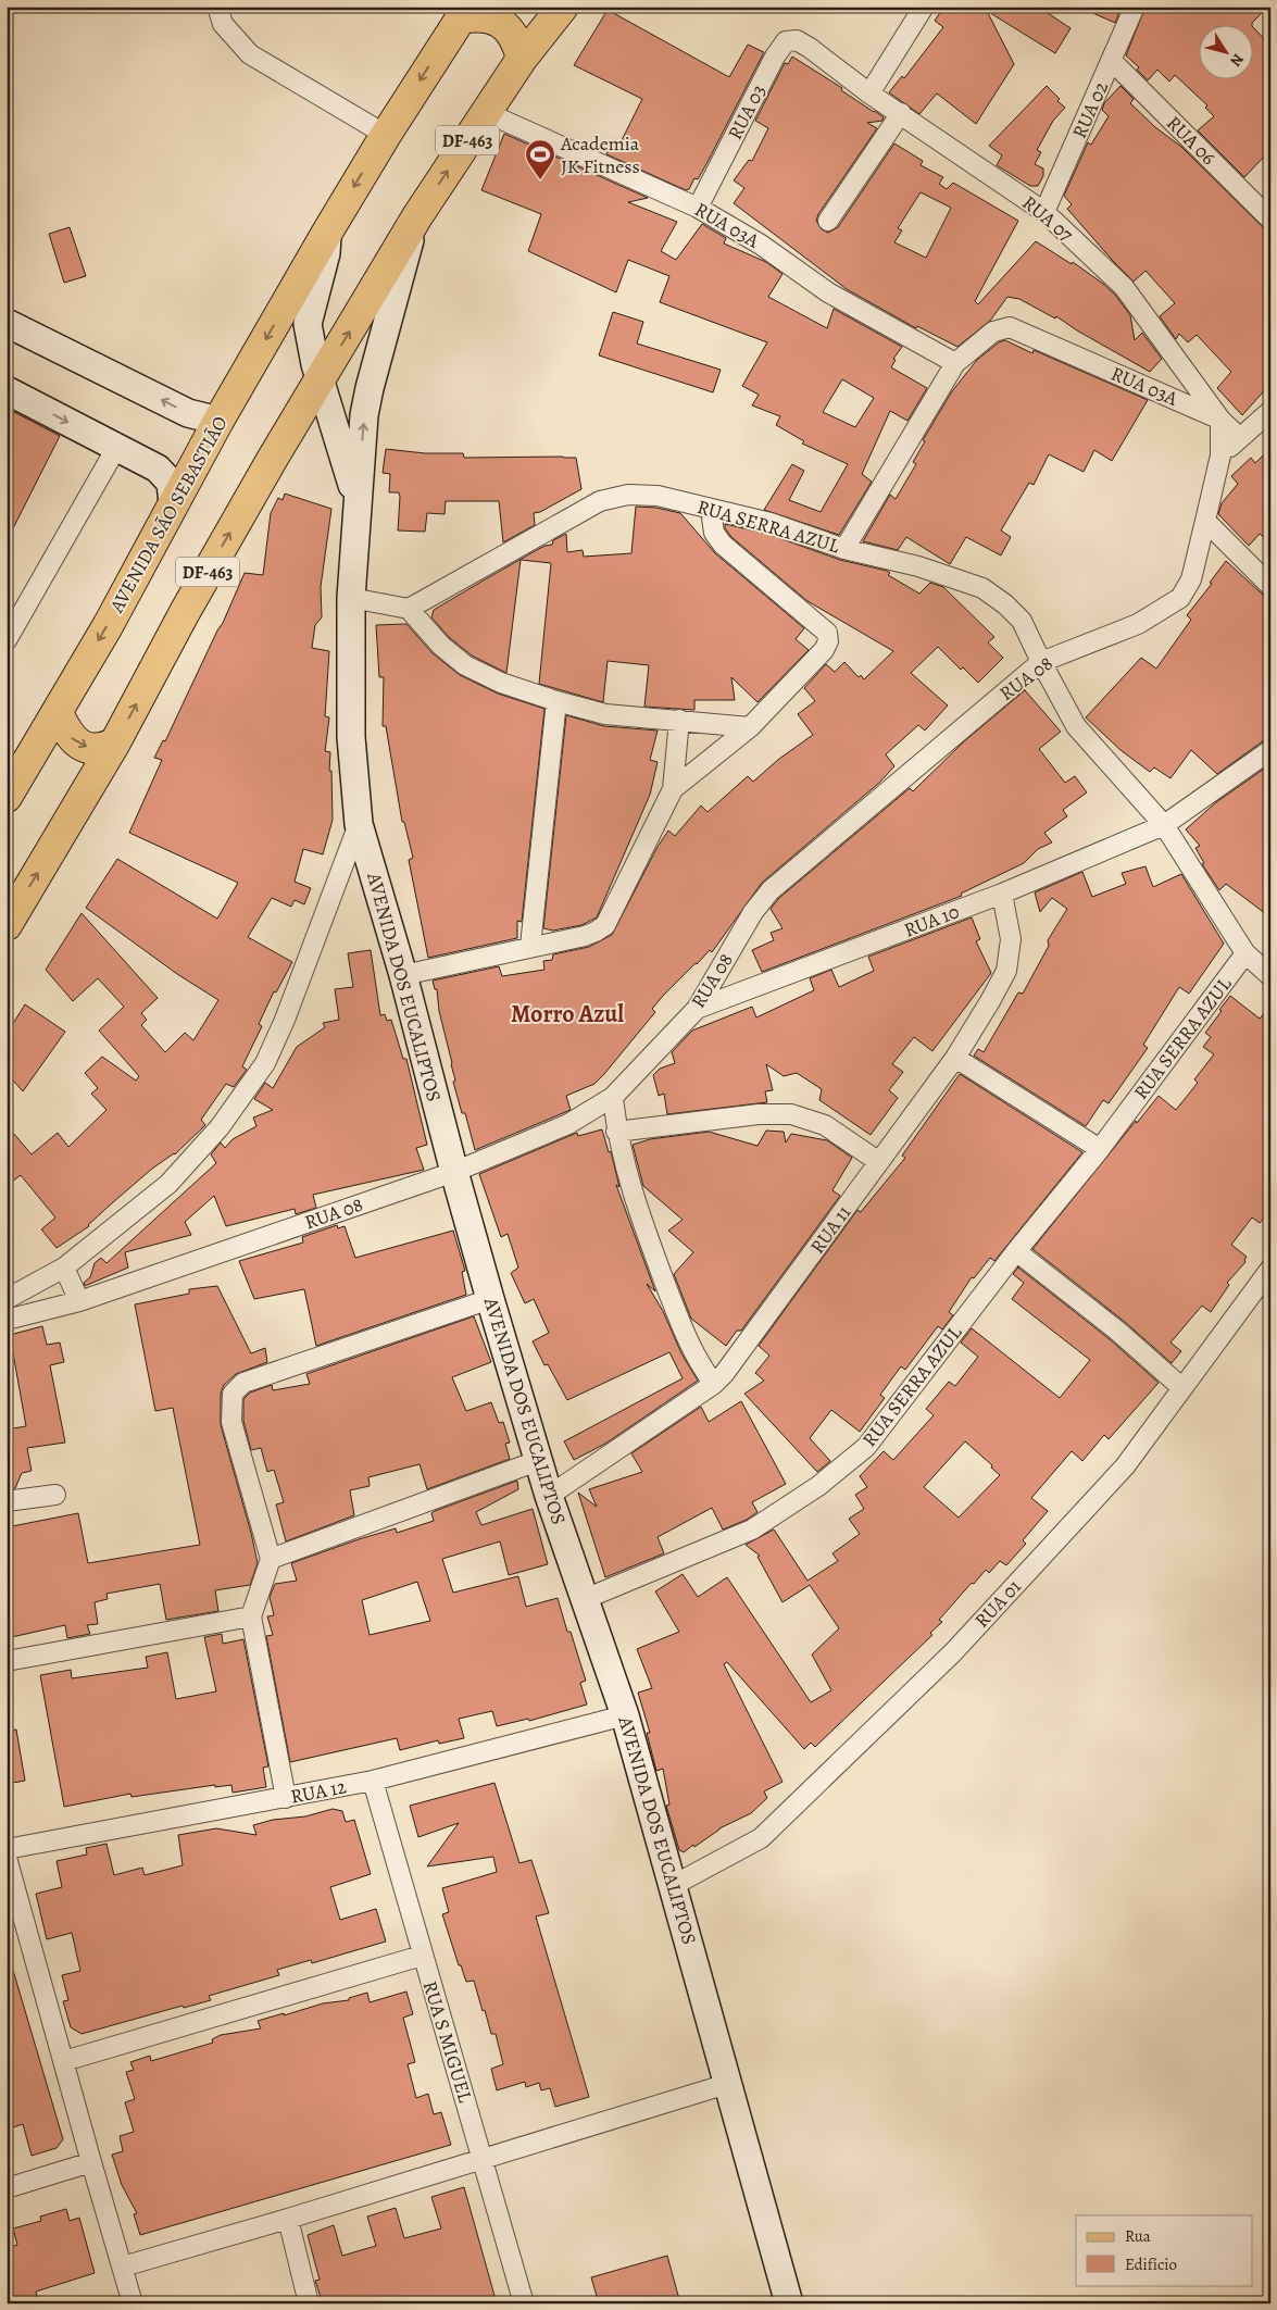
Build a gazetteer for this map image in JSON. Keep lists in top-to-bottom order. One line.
{"streets":{"main road":["DF-463","AVENIDA SÃO SEBASTIÃO"],"street":["RUA 02","RUA 03","RUA 06","RUA 07","RUA 03A","RUA SERRA AZUL","RUA 08","RUA 10","AVENIDA DOS EUCALIPTOS","RUA 11","RUA 01","RUA 12","RUA S MIGUEL"]},"crossings":[["RUA 02","RUA 06"],["RUA 02","RUA 07"],["RUA 03","RUA 07"],["RUA 03","RUA 03A"],["DF-463","RUA 03A"],["DF-463","AVENIDA SÃO SEBASTIÃO"],["RUA 07","RUA 03A"],["RUA 07","RUA 08"],["RUA 03A","RUA SERRA AZUL"],["RUA 03A","RUA 08"],["AVENIDA SÃO SEBASTIÃO","AVENIDA DOS EUCALIPTOS"],["RUA SERRA AZUL","RUA 08"],["RUA SERRA AZUL","RUA 10"],["RUA SERRA AZUL","AVENIDA DOS EUCALIPTOS"],["RUA 08","RUA 10"],["RUA 08","AVENIDA DOS EUCALIPTOS"],["RUA 10","RUA 11"],["AVENIDA DOS EUCALIPTOS","RUA 11"],["AVENIDA DOS EUCALIPTOS","RUA 01"],["AVENIDA DOS EUCALIPTOS","RUA 12"],["RUA 12","RUA S MIGUEL"]],"districts":["Morro Azul"],"places":{"sports":["Academia JK Fitness"]},"legend":["Rua","Edifício"],"north":"bottom right"}
